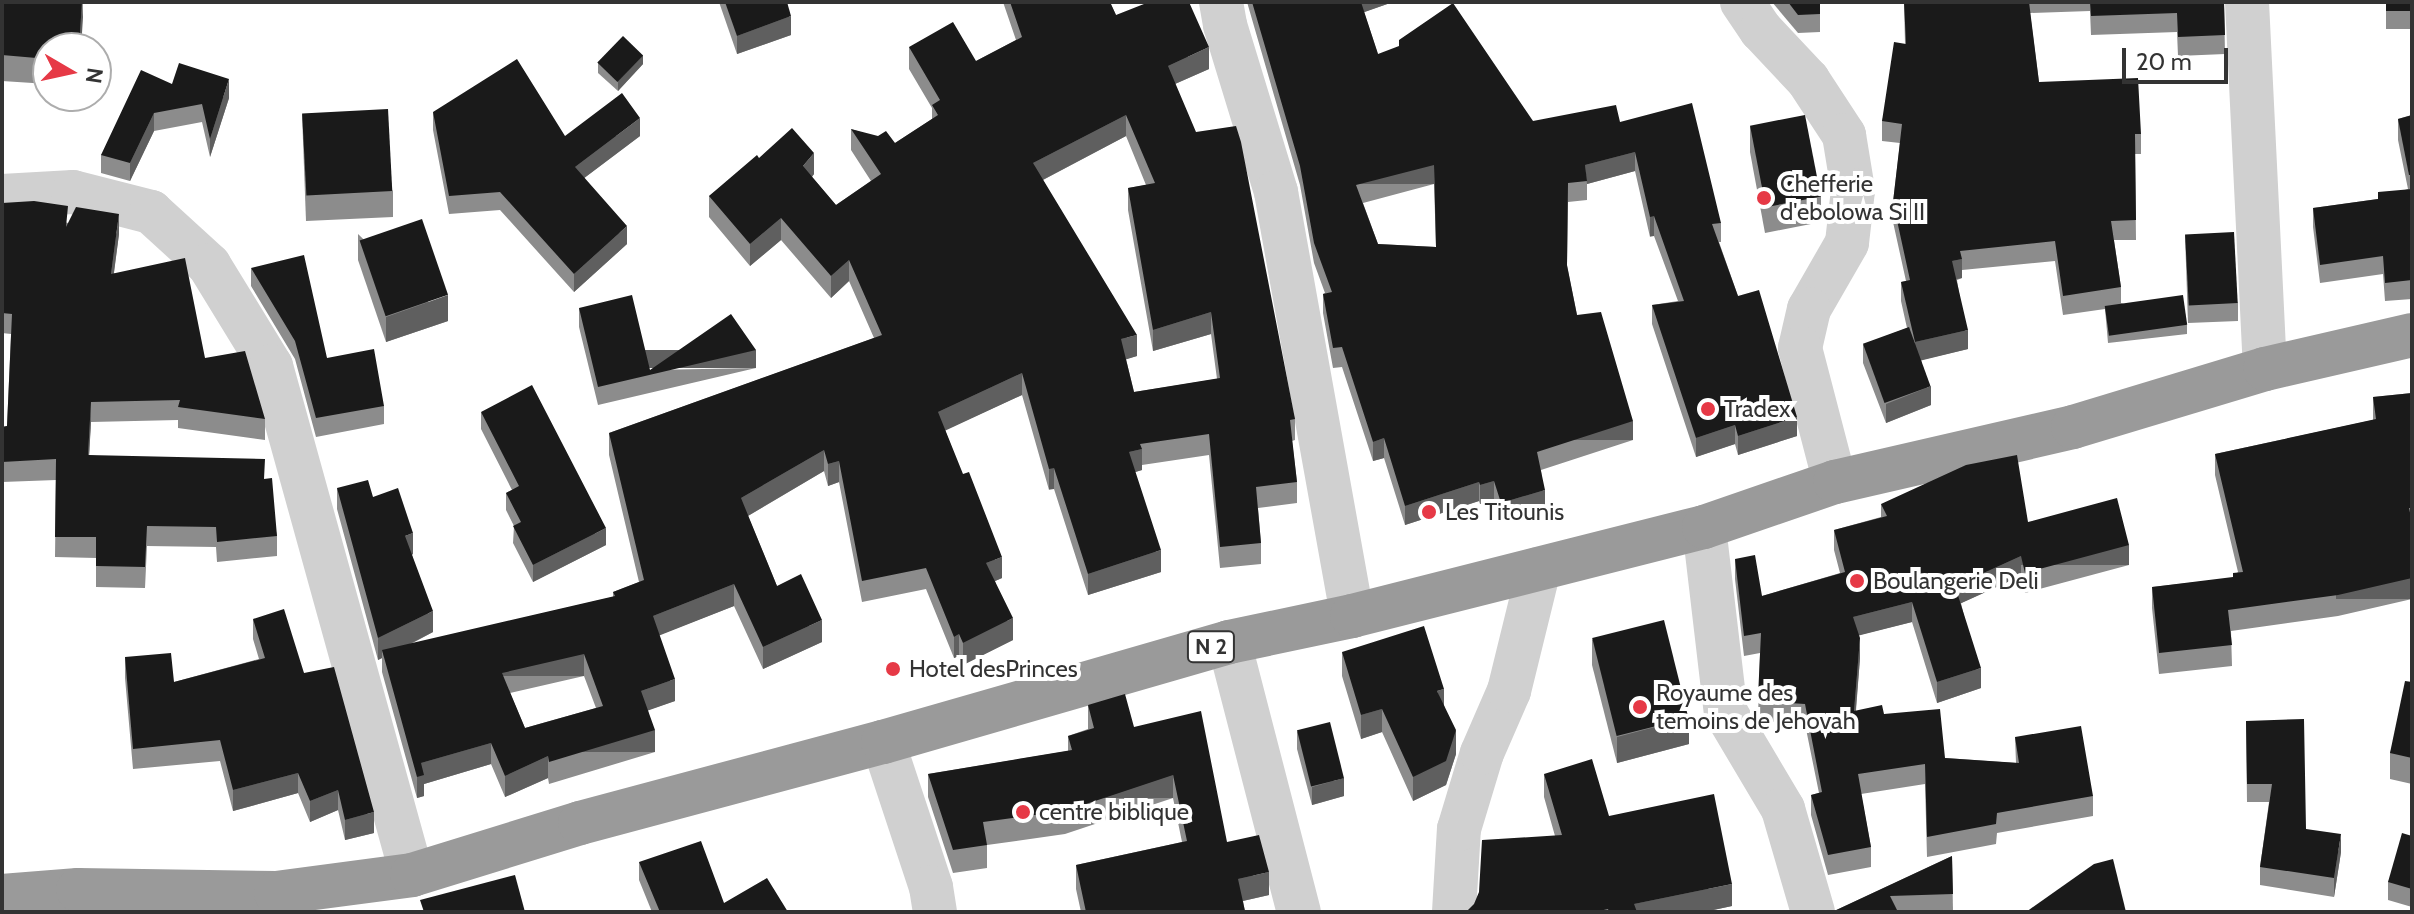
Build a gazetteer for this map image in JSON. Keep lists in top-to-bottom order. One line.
{"streets":{"highway":["N 2"]},"places":["Chefferie d'ebolowa Si II","Tradex","Les Titounis","Boulangerie Deli","Hotel desPrinces","Royaume des temoins de Jehovah","centre biblique"],"scale_bar":"20 m","north":"right"}
